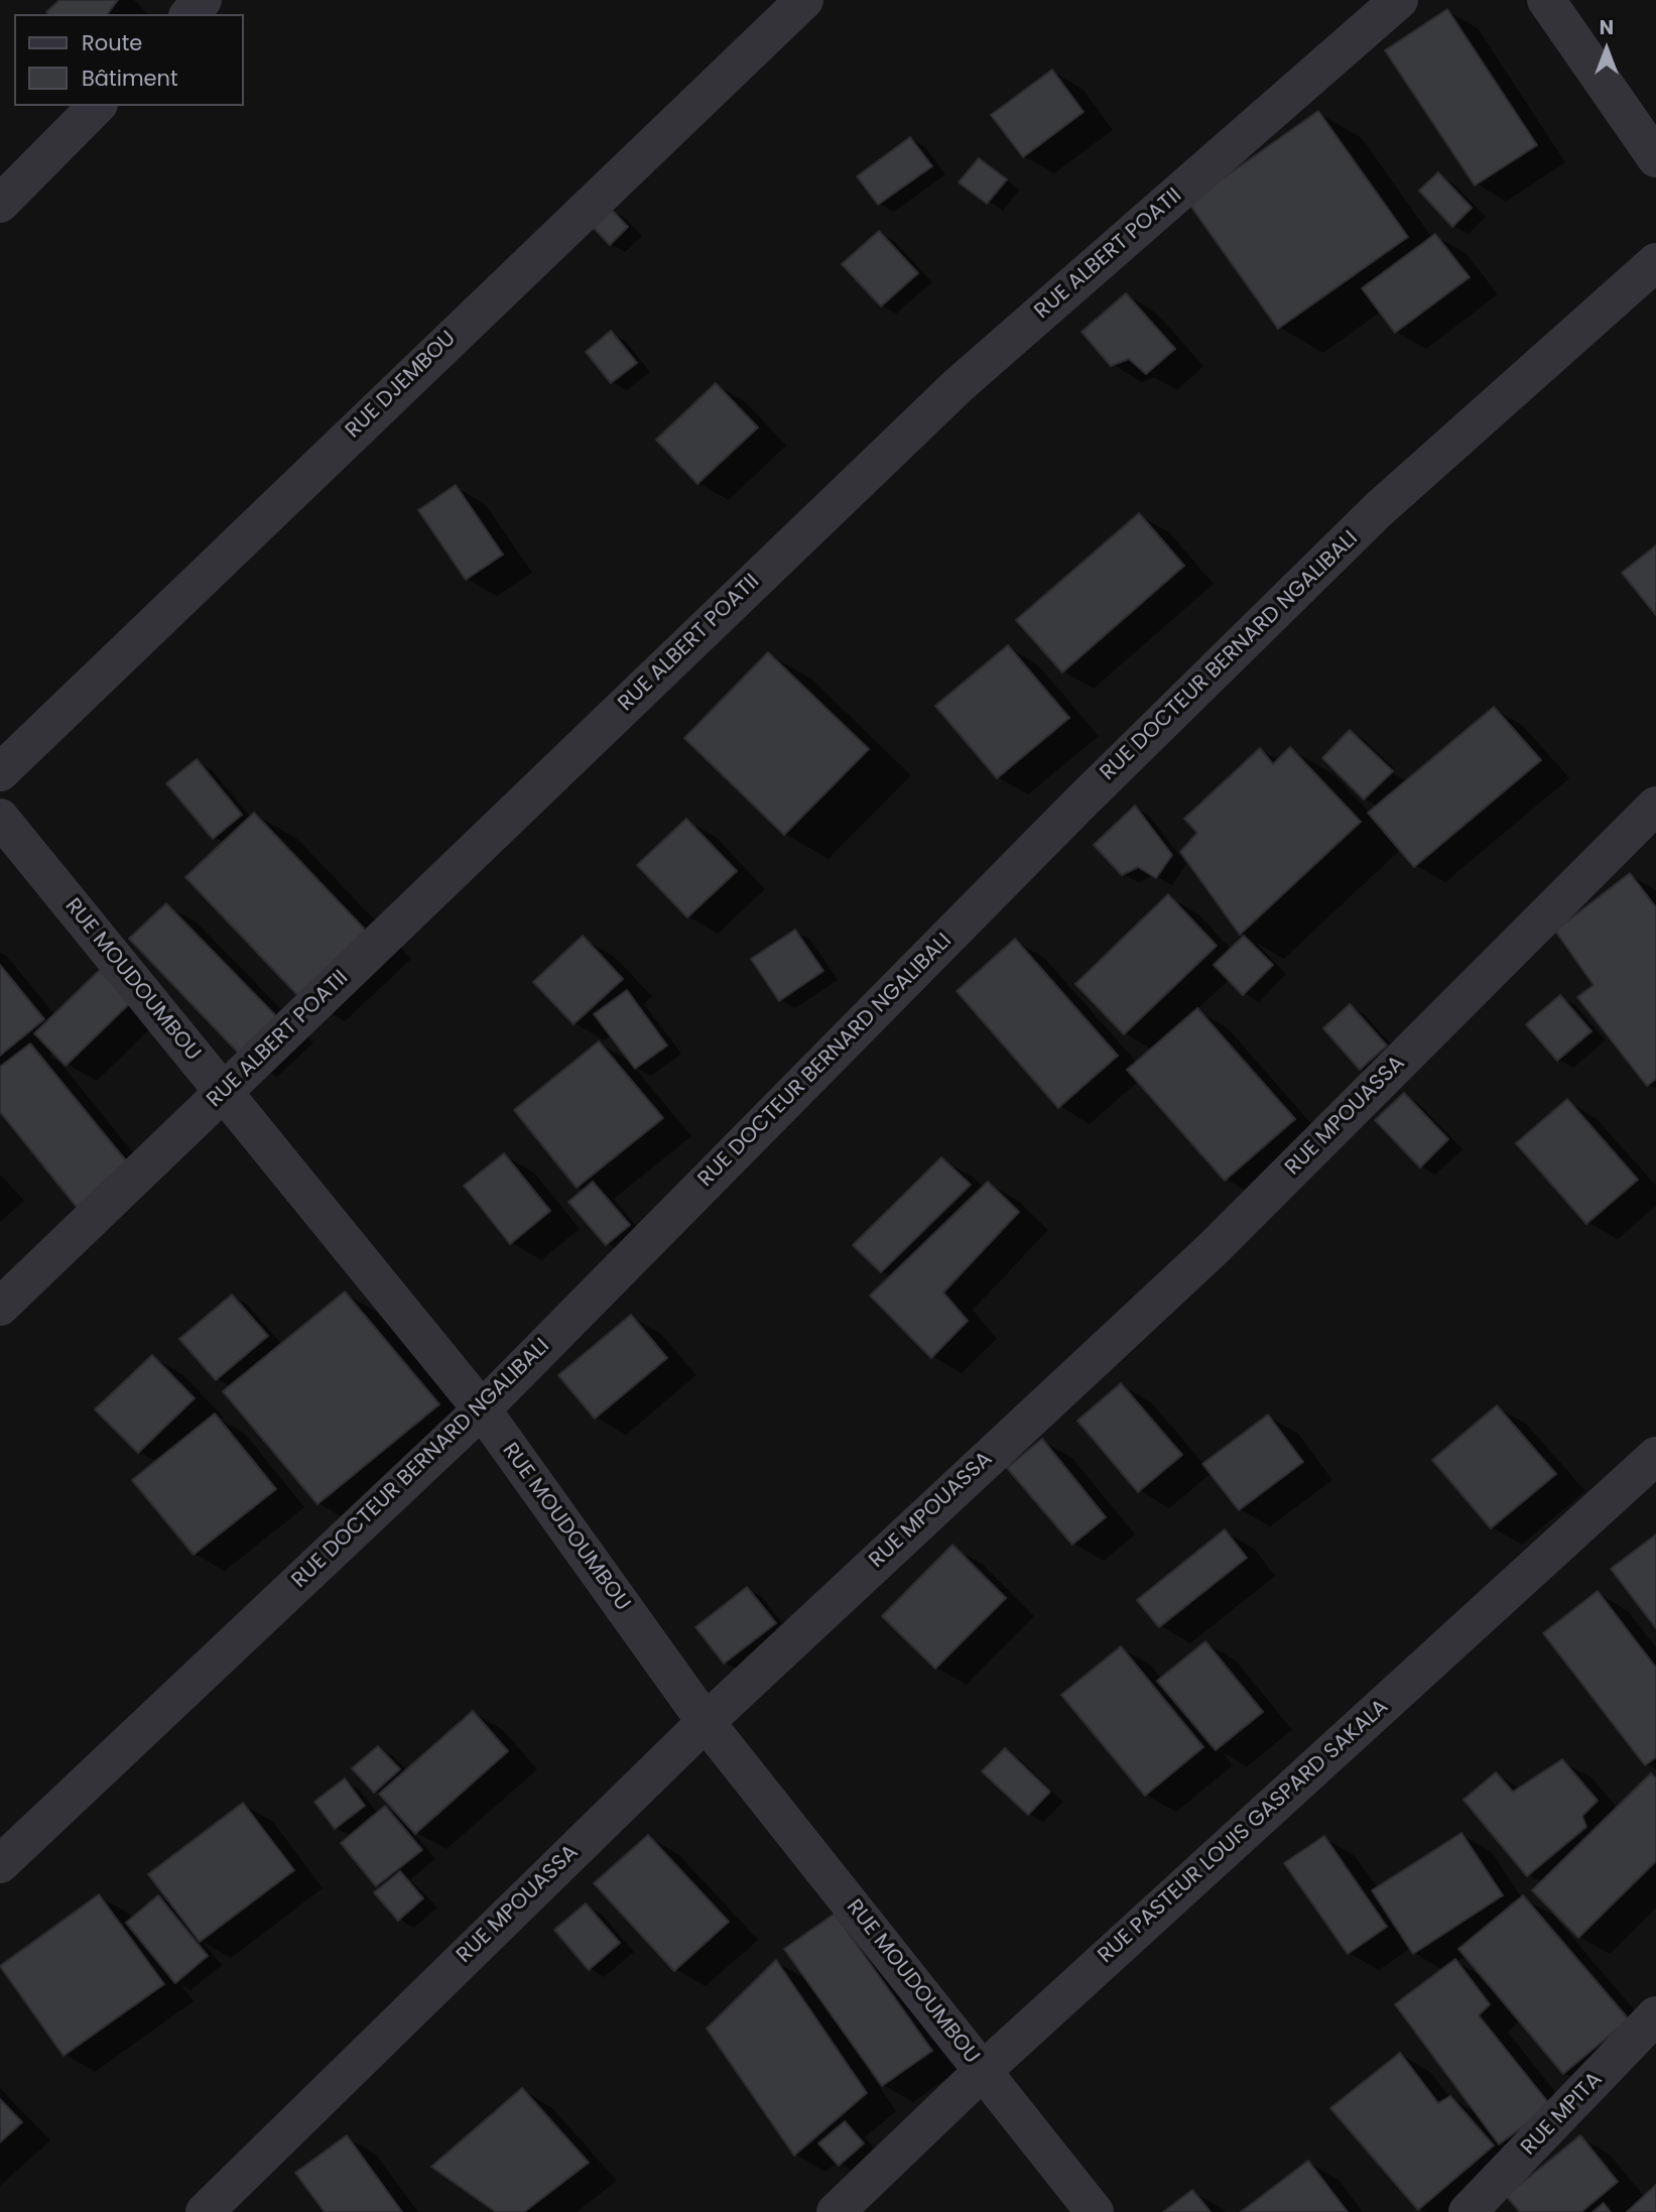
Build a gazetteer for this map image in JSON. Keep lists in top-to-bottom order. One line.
{"streets":{"street":["RUE ALBERT POATII","RUE DJEMBOU","RUE DOCTEUR BERNARD NGALIBALI","RUE MOUDOUMBOU","RUE MPOUASSA","RUE PASTEUR LOUIS GASPARD SAKALA","RUE MPITA"]},"crossings":[["RUE ALBERT POATII","RUE MOUDOUMBOU"],["RUE DOCTEUR BERNARD NGALIBALI","RUE MOUDOUMBOU"],["RUE MOUDOUMBOU","RUE MPOUASSA"],["RUE MOUDOUMBOU","RUE PASTEUR LOUIS GASPARD SAKALA"]],"legend":["Route","Bâtiment"],"north":"top"}
